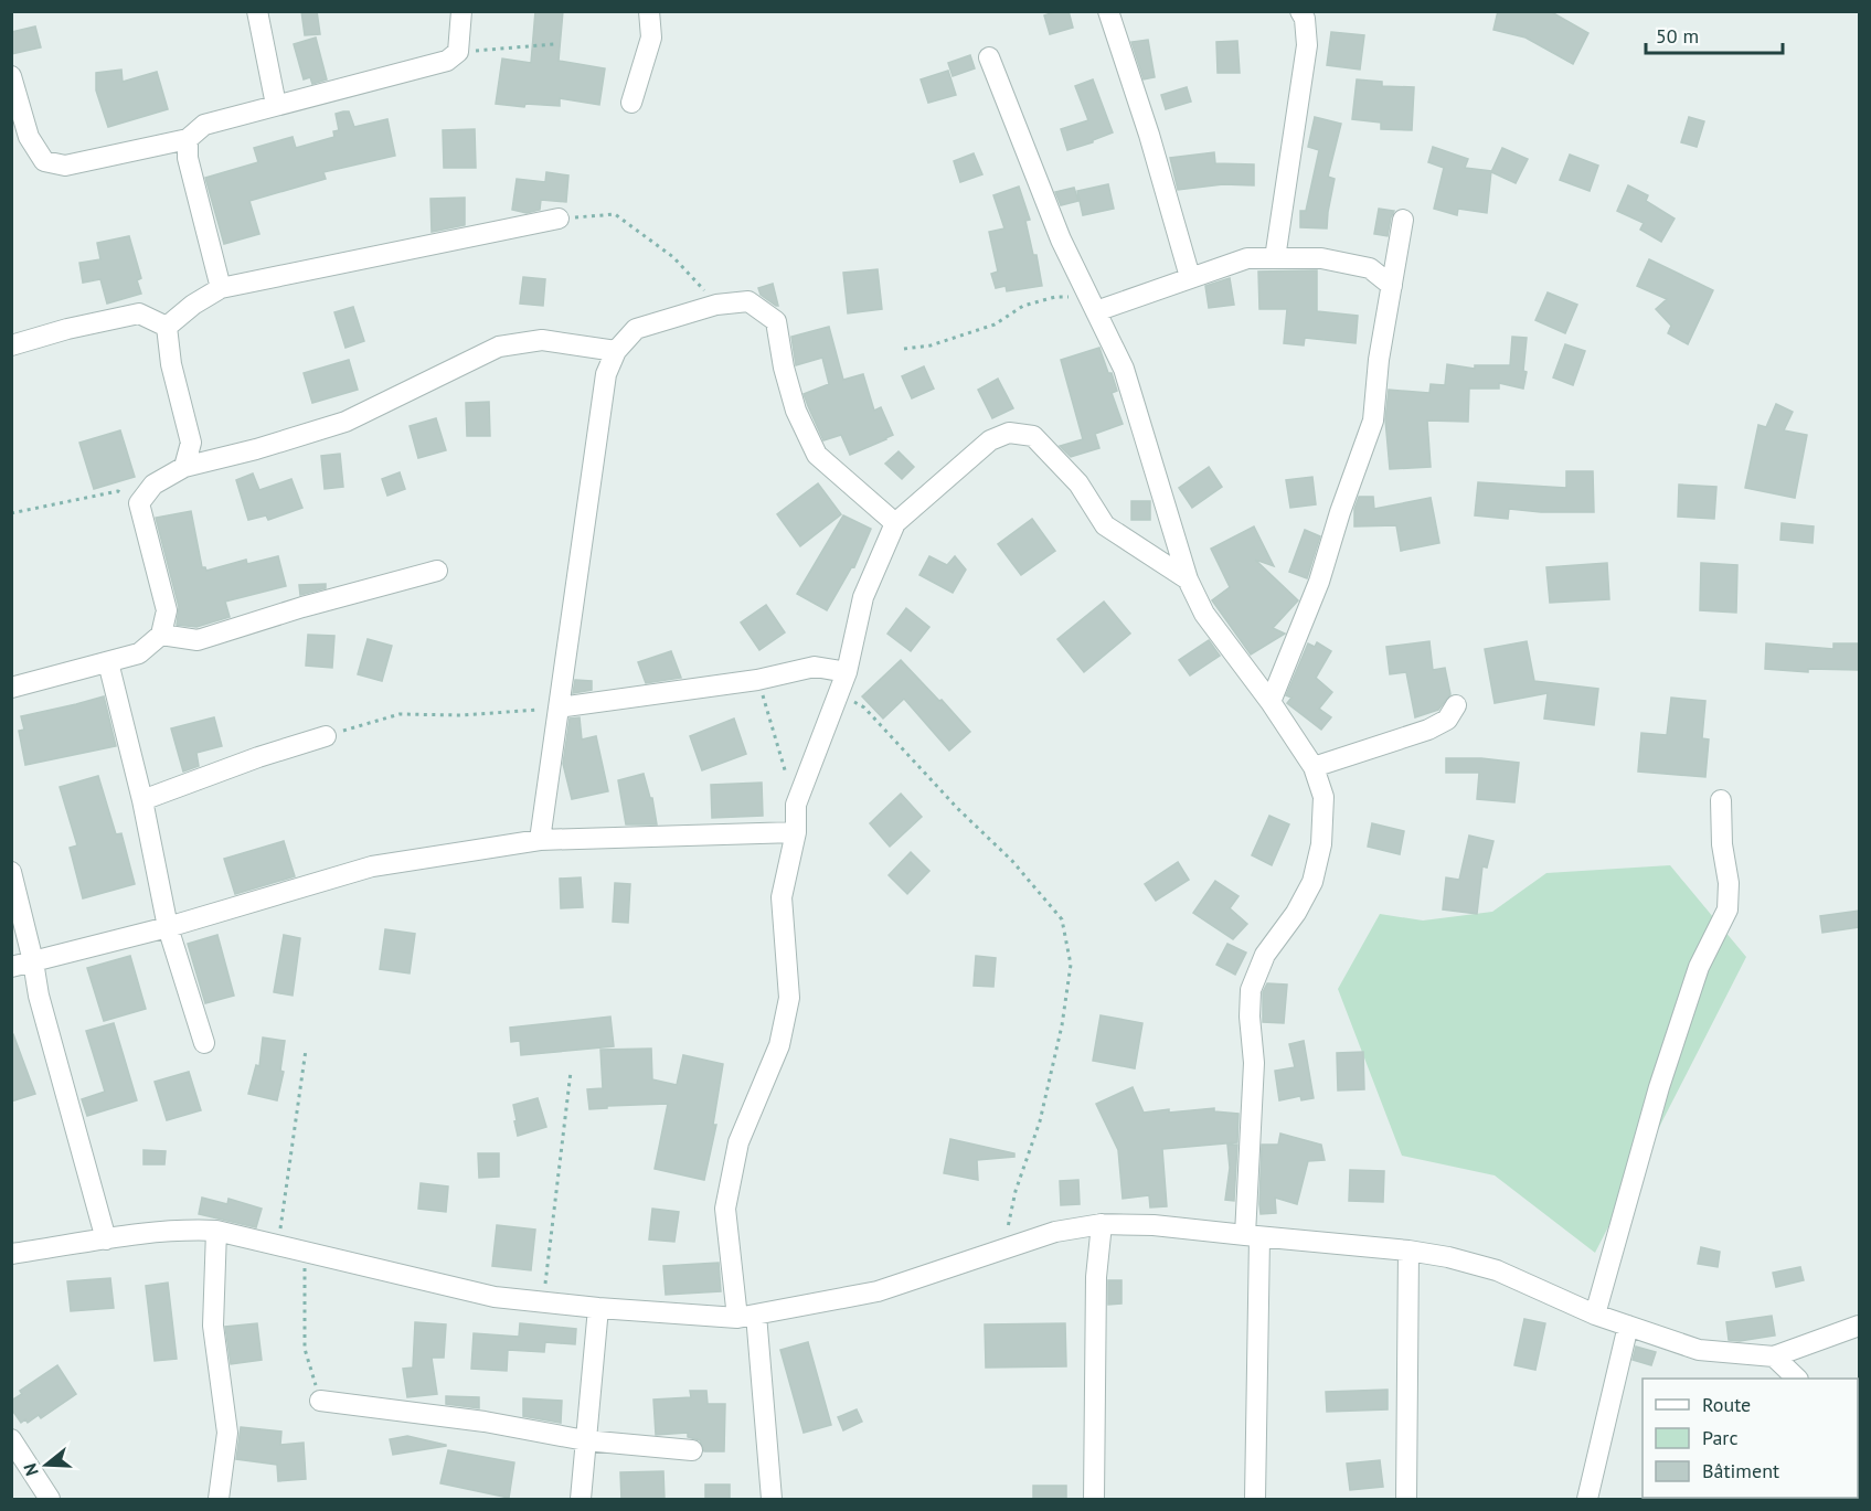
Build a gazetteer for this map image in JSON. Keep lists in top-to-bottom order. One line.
{"legend":["Route","Parc","Bâtiment"],"scale_bar":"50 m","north":"left"}
